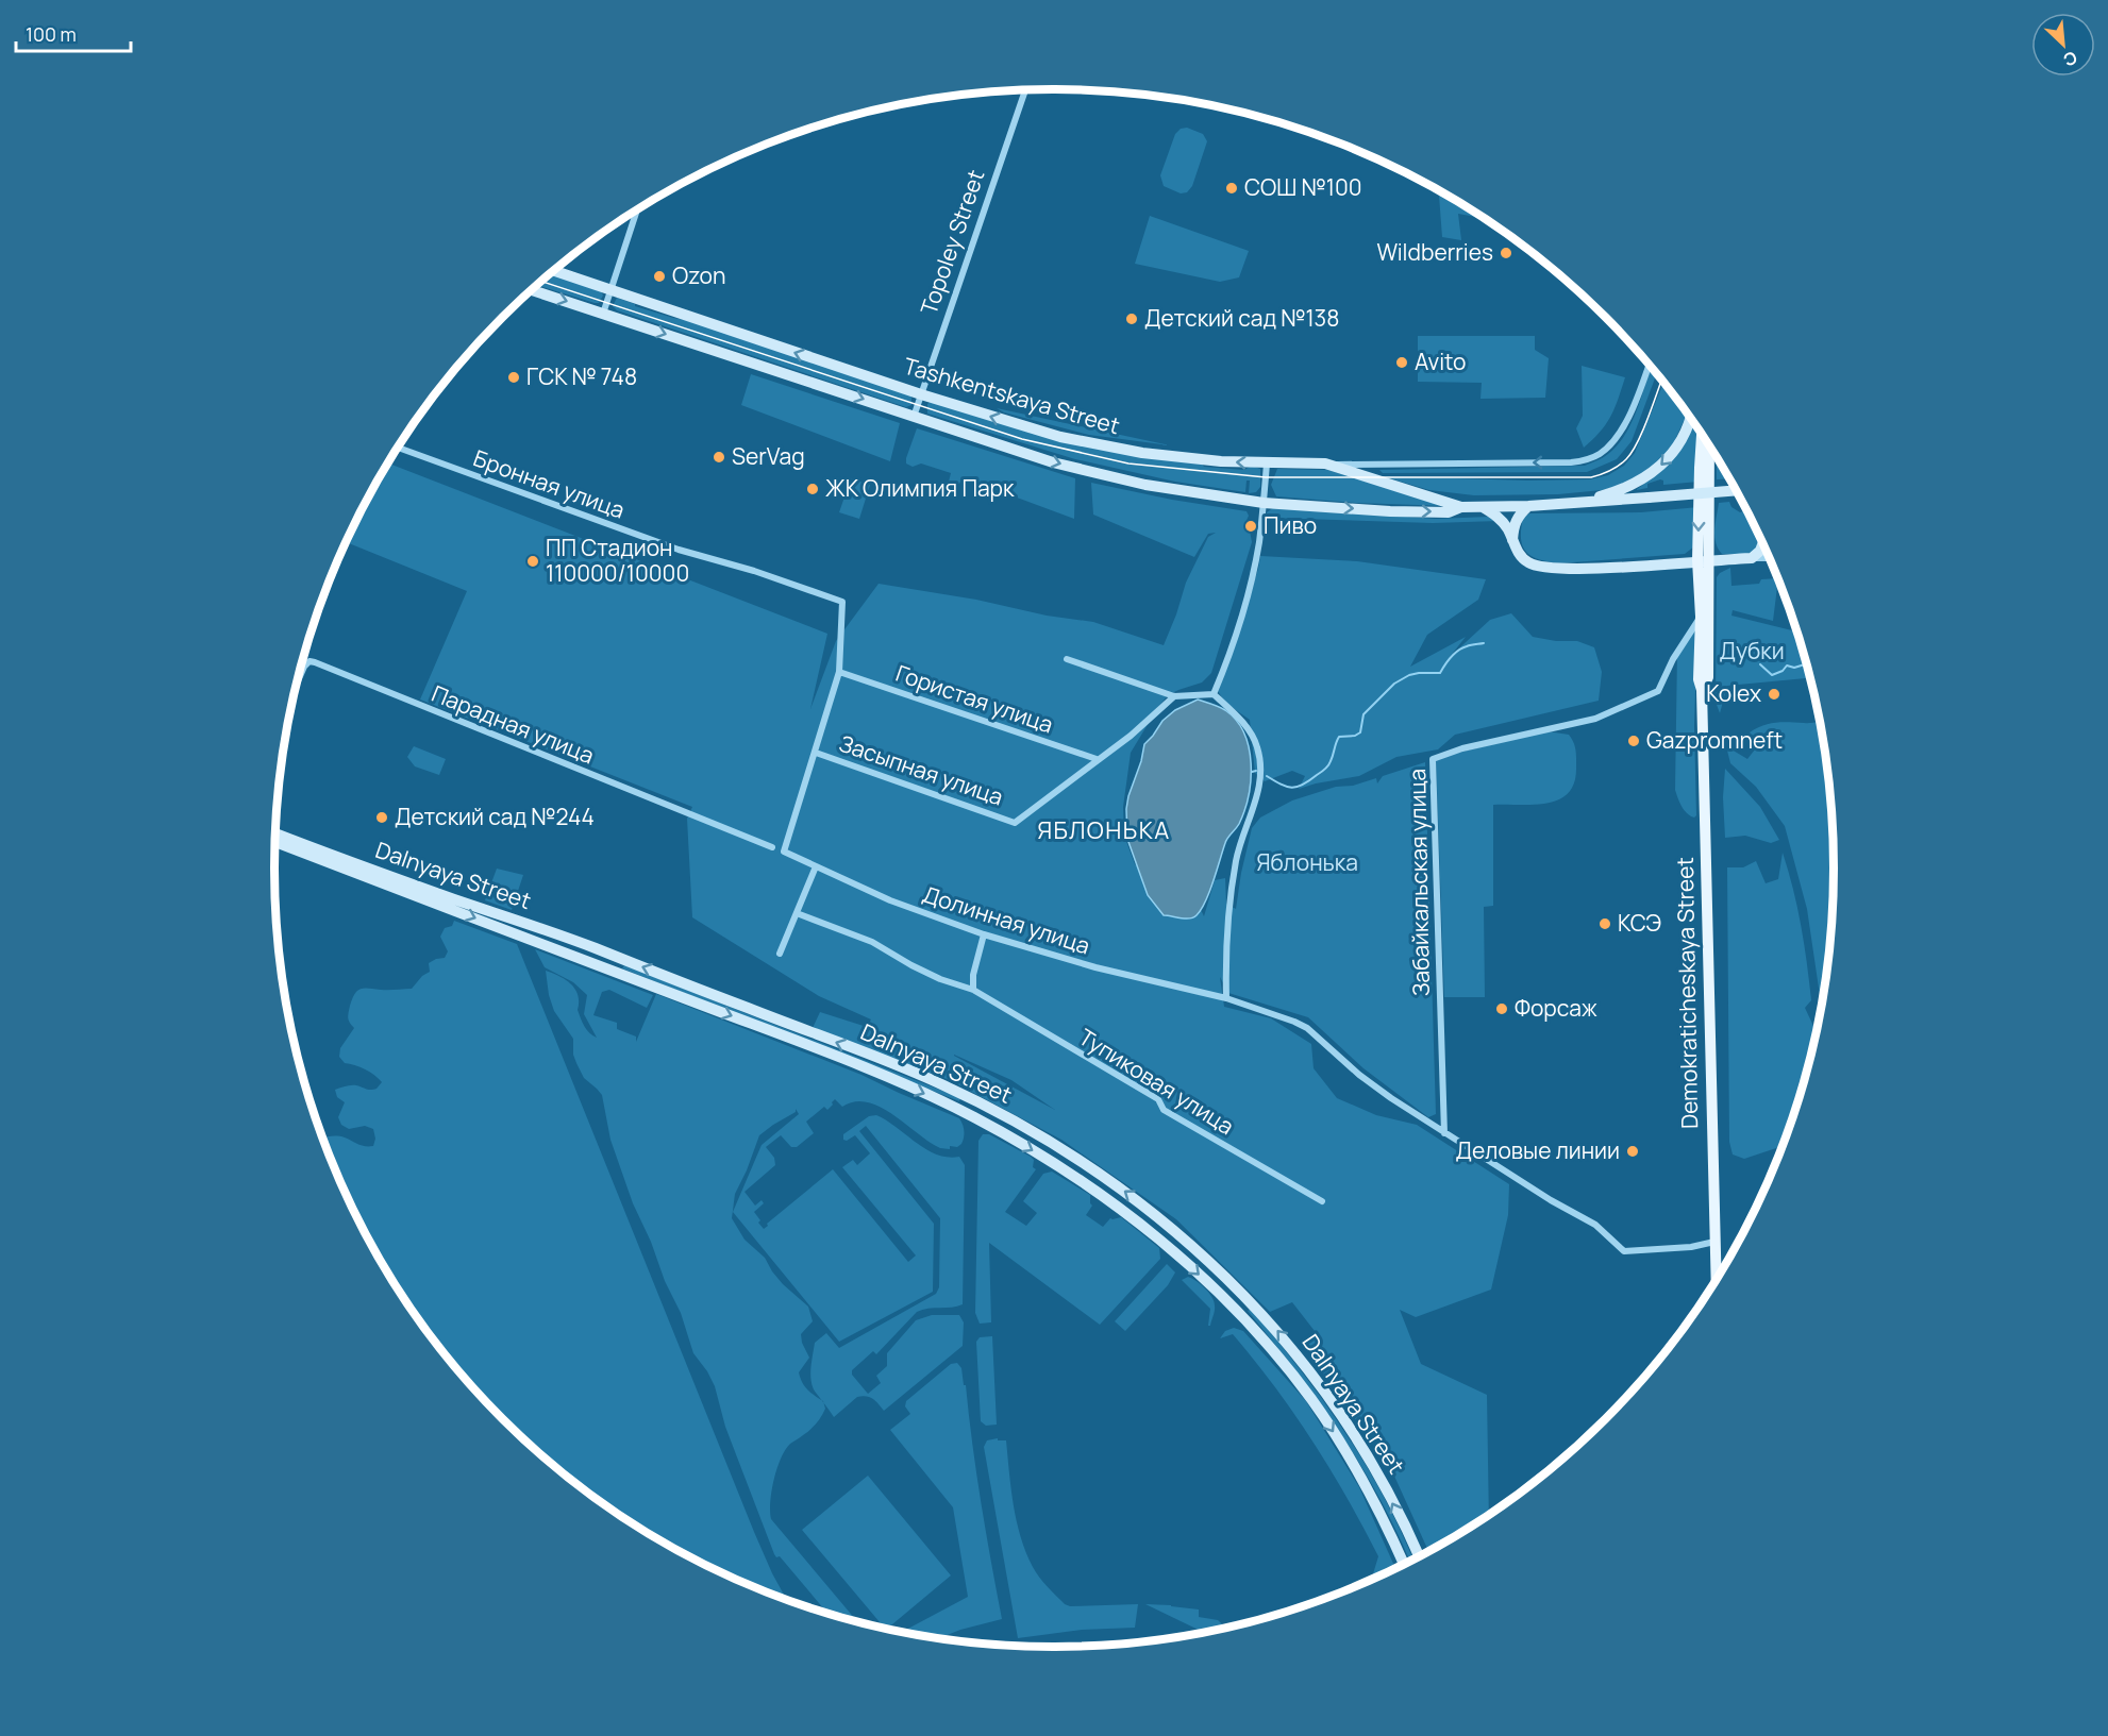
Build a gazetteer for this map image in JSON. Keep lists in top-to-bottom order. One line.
{"streets":{"main road":["Tashkentskaya Street","Dalnyaya Street","Demokraticheskaya Street"],"street":["Topoley Street","Бронная улица","Гористая улица","Парадная улица","Засыпная улица","Забайкальская улица","Долинная улица","Тупиковая улица"]},"crossings":[["Topoley Street","Tashkentskaya Street"],["Бронная улица","Гористая улица"],["Гористая улица","Засыпная улица"],["Засыпная улица","Долинная улица"],["Забайкальская улица","Долинная улица"],["Забайкальская улица","Demokraticheskaya Street"],["Долинная улица","Demokraticheskaya Street"]],"districts":["ЯБЛОНЬКА"],"parks":["Дубки","Яблонька"],"places":["СОШ №100","Wildberries","Ozon","Детский сад №138","Avito","ГСК № 748","SerVag","ЖК Олимпия Парк","Пиво","ПП Стадион 110000/10000","Kolex","Gazpromneft","Детский сад №244","КСЭ","Форсаж","Деловые линии"],"scale_bar":"100 m","north":"bottom right"}
